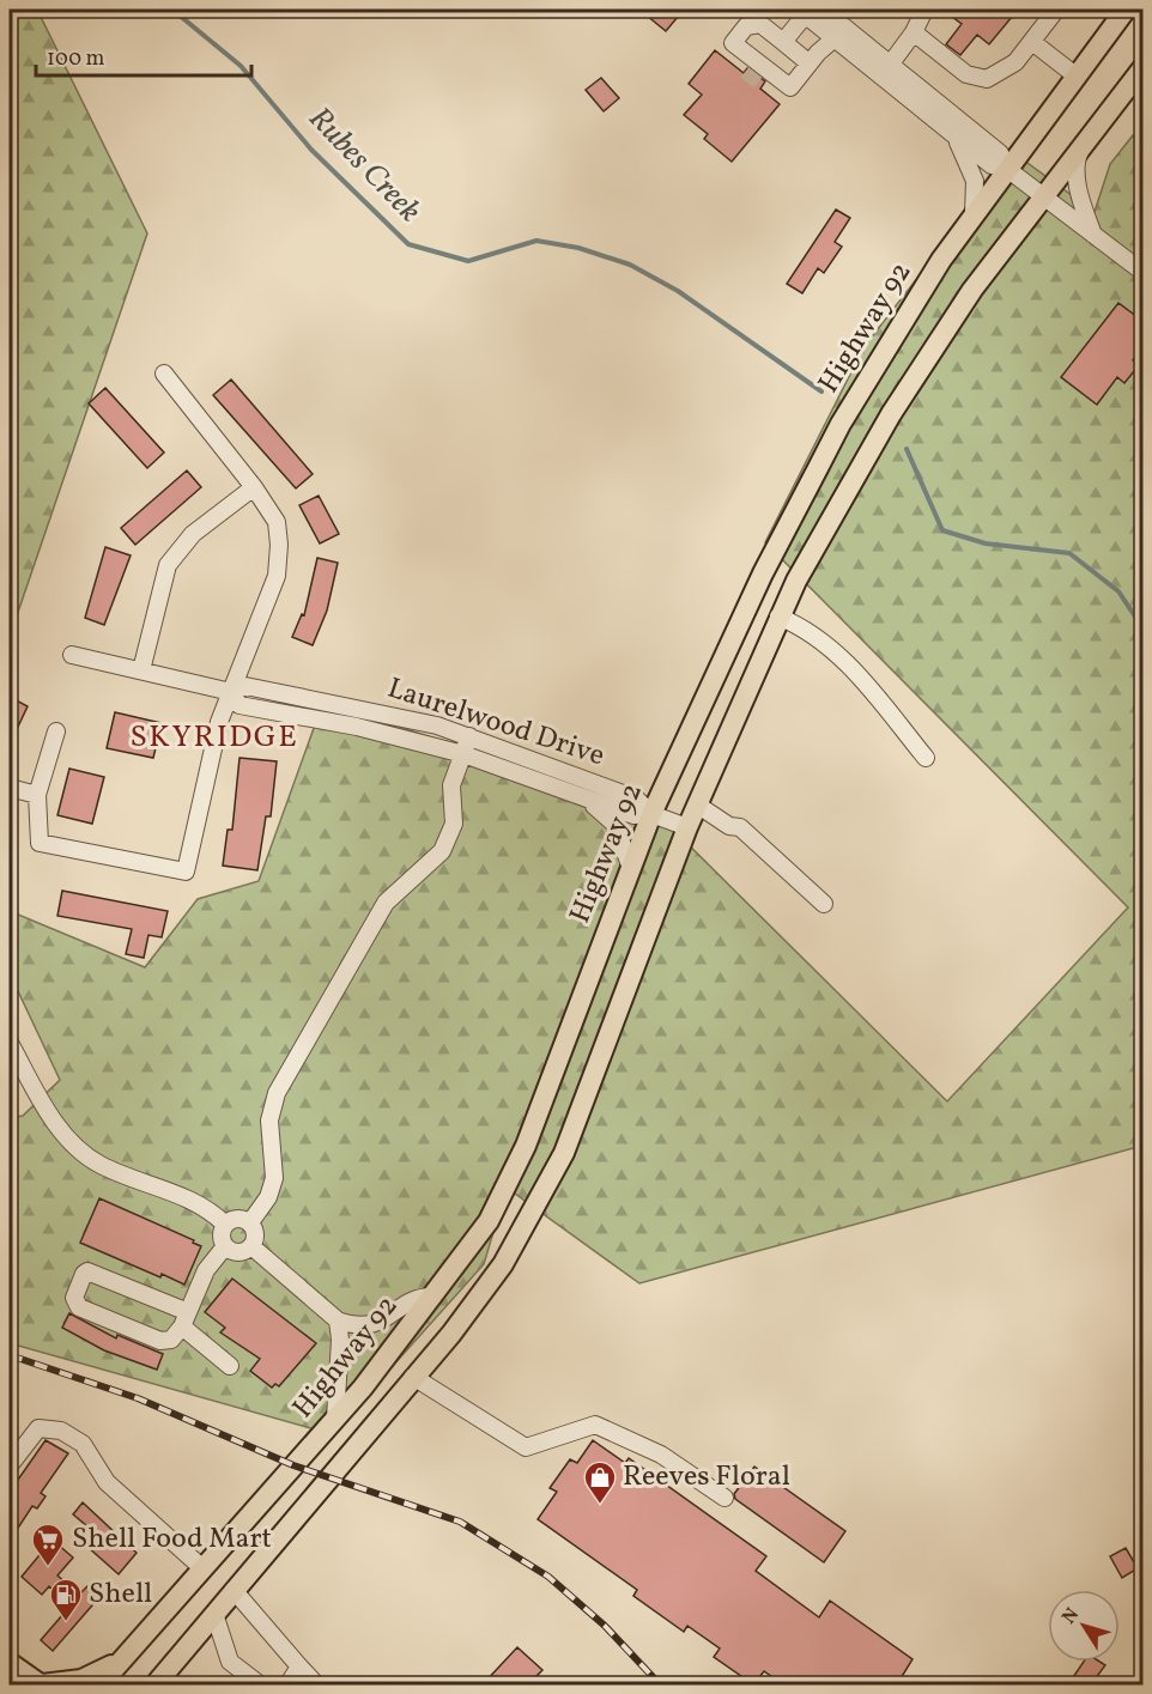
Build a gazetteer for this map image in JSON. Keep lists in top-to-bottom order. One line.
{"streets":{"main road":["Highway 92"],"street":["Laurelwood Drive"]},"crossings":[["Highway 92","Laurelwood Drive"]],"districts":["SKYRIDGE"],"water":["Rubes Creek"],"places":{"shop":["Reeves Floral"],"supermarket":["Shell Food Mart"],"fuel station":["Shell"]},"scale_bar":"100 m","north":"top left"}
